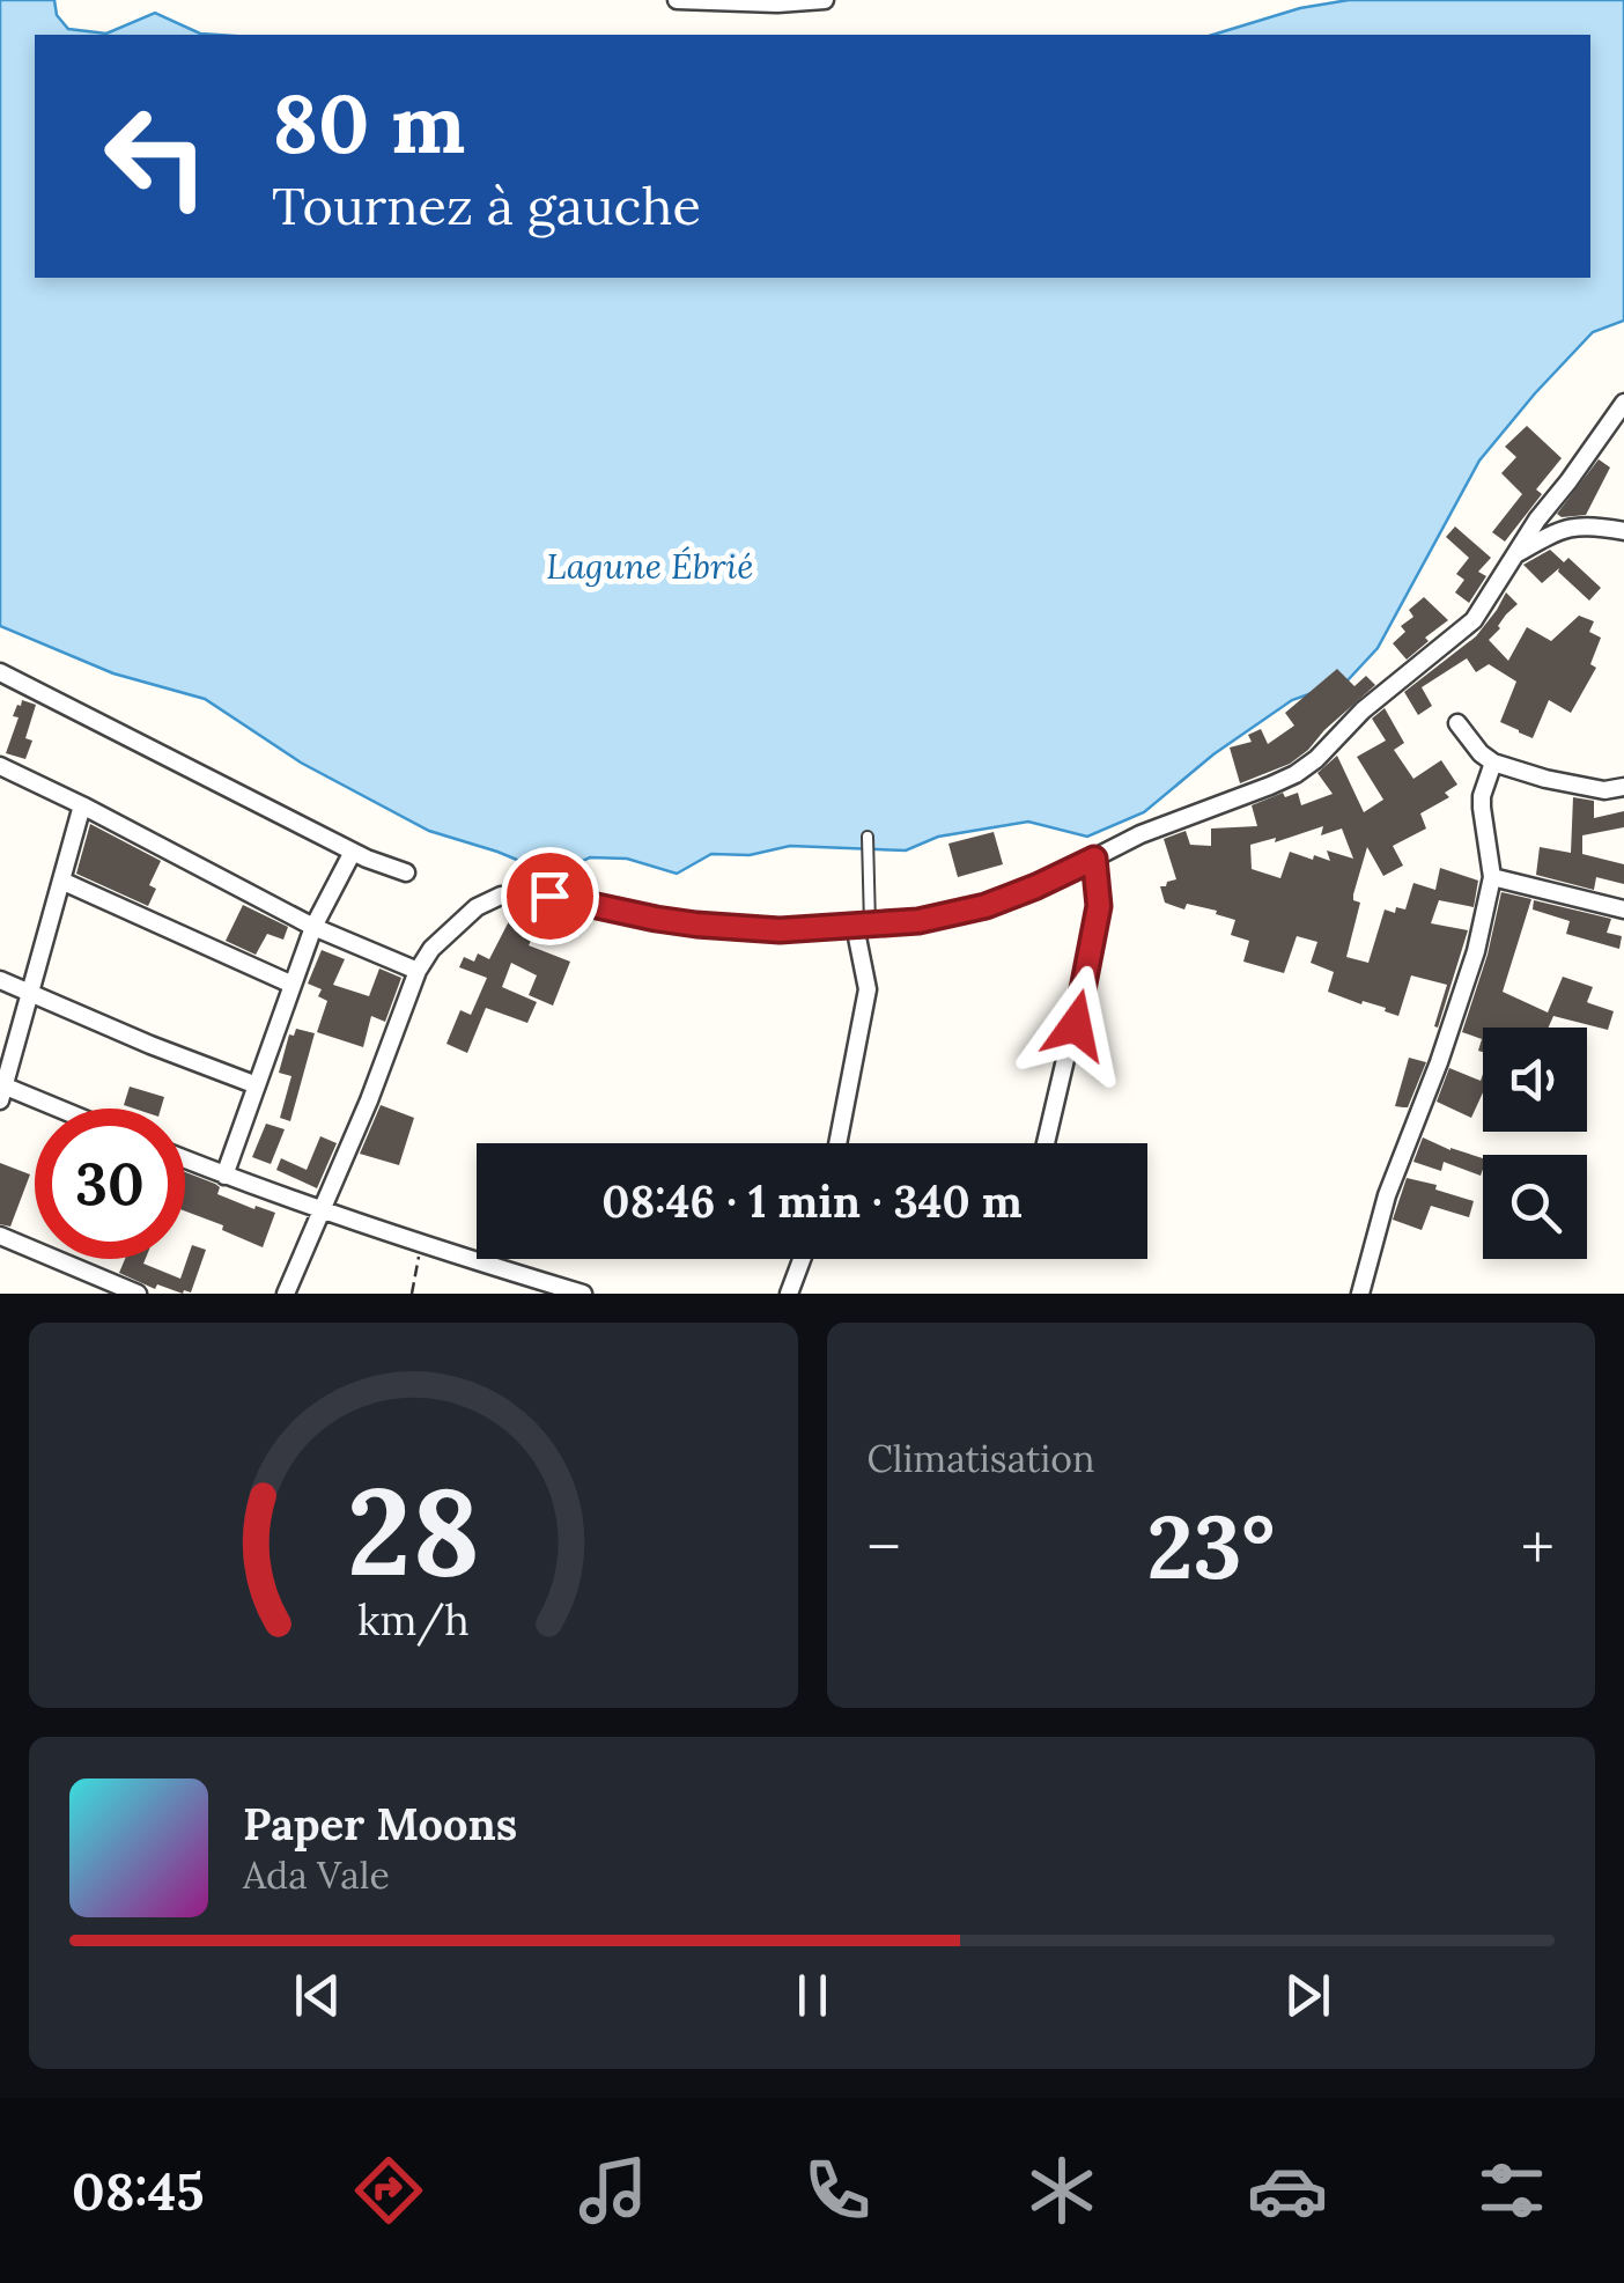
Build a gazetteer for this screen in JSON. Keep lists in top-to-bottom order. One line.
{"water":["Lagune Ébrié"],"page":{"turn":["80 m","Tournez à gauche"],"limit":"30","trip":"08:46 · 1 min · 340 m","tile":"Climatisation","heat":["−","23°","+"],"song":["Paper Moons","Ada Vale"],"tabs":"08:45","gauge":["28","km/h"]}}
